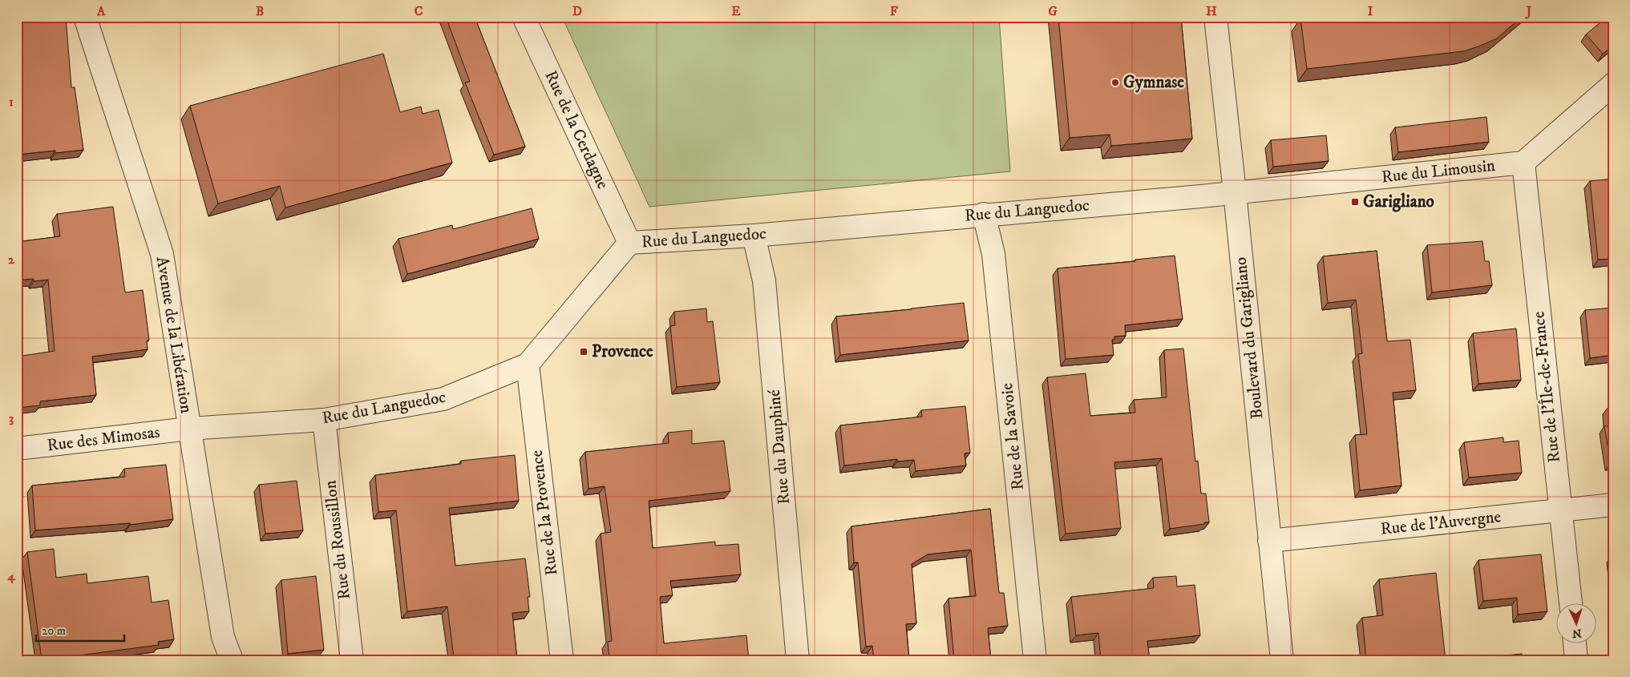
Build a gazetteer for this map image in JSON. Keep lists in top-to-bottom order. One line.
{"streets":{"street":["Rue de la Cerdagne","Rue du Limousin","Rue du Languedoc","Avenue de la Libération","Boulevard du Garigliano","Rue de l'Île-de-France","Rue de la Savoie","Rue des Mimosas","Rue du Dauphiné","Rue de la Provence","Rue de l'Auvergne","Rue du Roussillon"]},"crossings":[["Rue de la Cerdagne","Rue du Languedoc"],["Rue du Limousin","Rue du Languedoc"],["Rue du Limousin","Boulevard du Garigliano"],["Rue du Limousin","Rue de l'Île-de-France"],["Rue du Languedoc","Avenue de la Libération"],["Rue du Languedoc","Boulevard du Garigliano"],["Rue du Languedoc","Rue de la Savoie"],["Rue du Languedoc","Rue des Mimosas"],["Rue du Languedoc","Rue du Dauphiné"],["Rue du Languedoc","Rue de la Provence"],["Rue du Languedoc","Rue du Roussillon"],["Avenue de la Libération","Rue des Mimosas"],["Boulevard du Garigliano","Rue de l'Auvergne"],["Rue de l'Île-de-France","Rue de l'Auvergne"]],"places":{"other":["Gymnase"],"transit":["Garigliano","Provence"]},"scale_bar":"20 m","north":"bottom","grid":{"columns":["A","B","C","D","E","F","G","H","I","J"],"rows":["1","2","3","4"]}}
